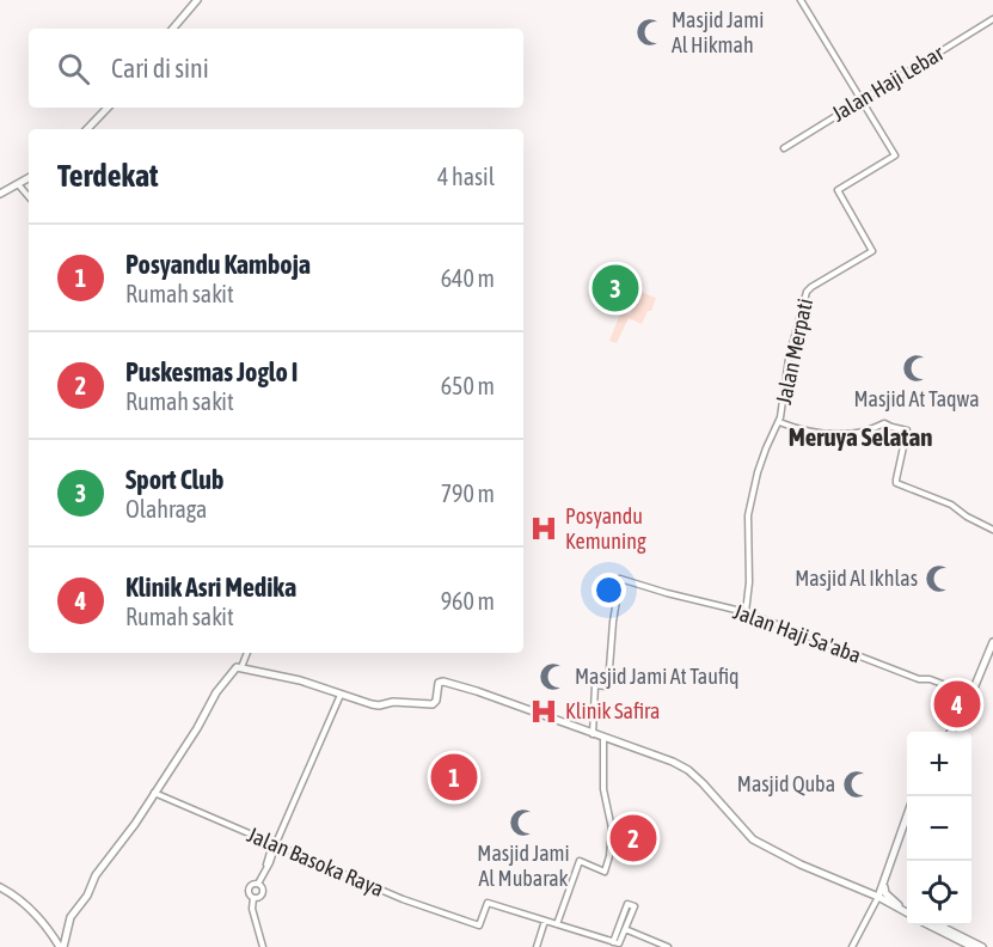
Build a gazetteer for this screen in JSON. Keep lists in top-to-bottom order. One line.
{"streets":{"street":["Jalan Haji Lebar","Jalan Merpati","Jalan Haji Sa'aba","Jalan Basoka Raya"]},"crossings":[["Jalan Haji Lebar","Jalan Merpati"],["Jalan Merpati","Jalan Haji Sa'aba"]],"districts":["Meruya Selatan"],"places":{"mosque":["Masjid Jami Al Hikmah","Masjid At Taqwa","Masjid Al Ikhlas","Masjid Jami At Taufiq","Masjid Quba","Masjid Jami Al Mubarak"],"hospital":["Posyandu Kemuning","Klinik Safira"]},"page":{"search":"Cari di sini","heading":["Terdekat","4 hasil"],"list":[{"mark":"1","name":"Posyandu Kamboja","note":"Rumah sakit","value":"640 m"},{"mark":"2","name":"Puskesmas Joglo I","note":"Rumah sakit","value":"650 m"},{"mark":"3","name":"Sport Club","note":"Olahraga","value":"790 m"},{"mark":"4","name":"Klinik Asri Medika","note":"Rumah sakit","value":"960 m"}],"pins":["3","4","1","2"],"map_buttons":["+","−"]}}
